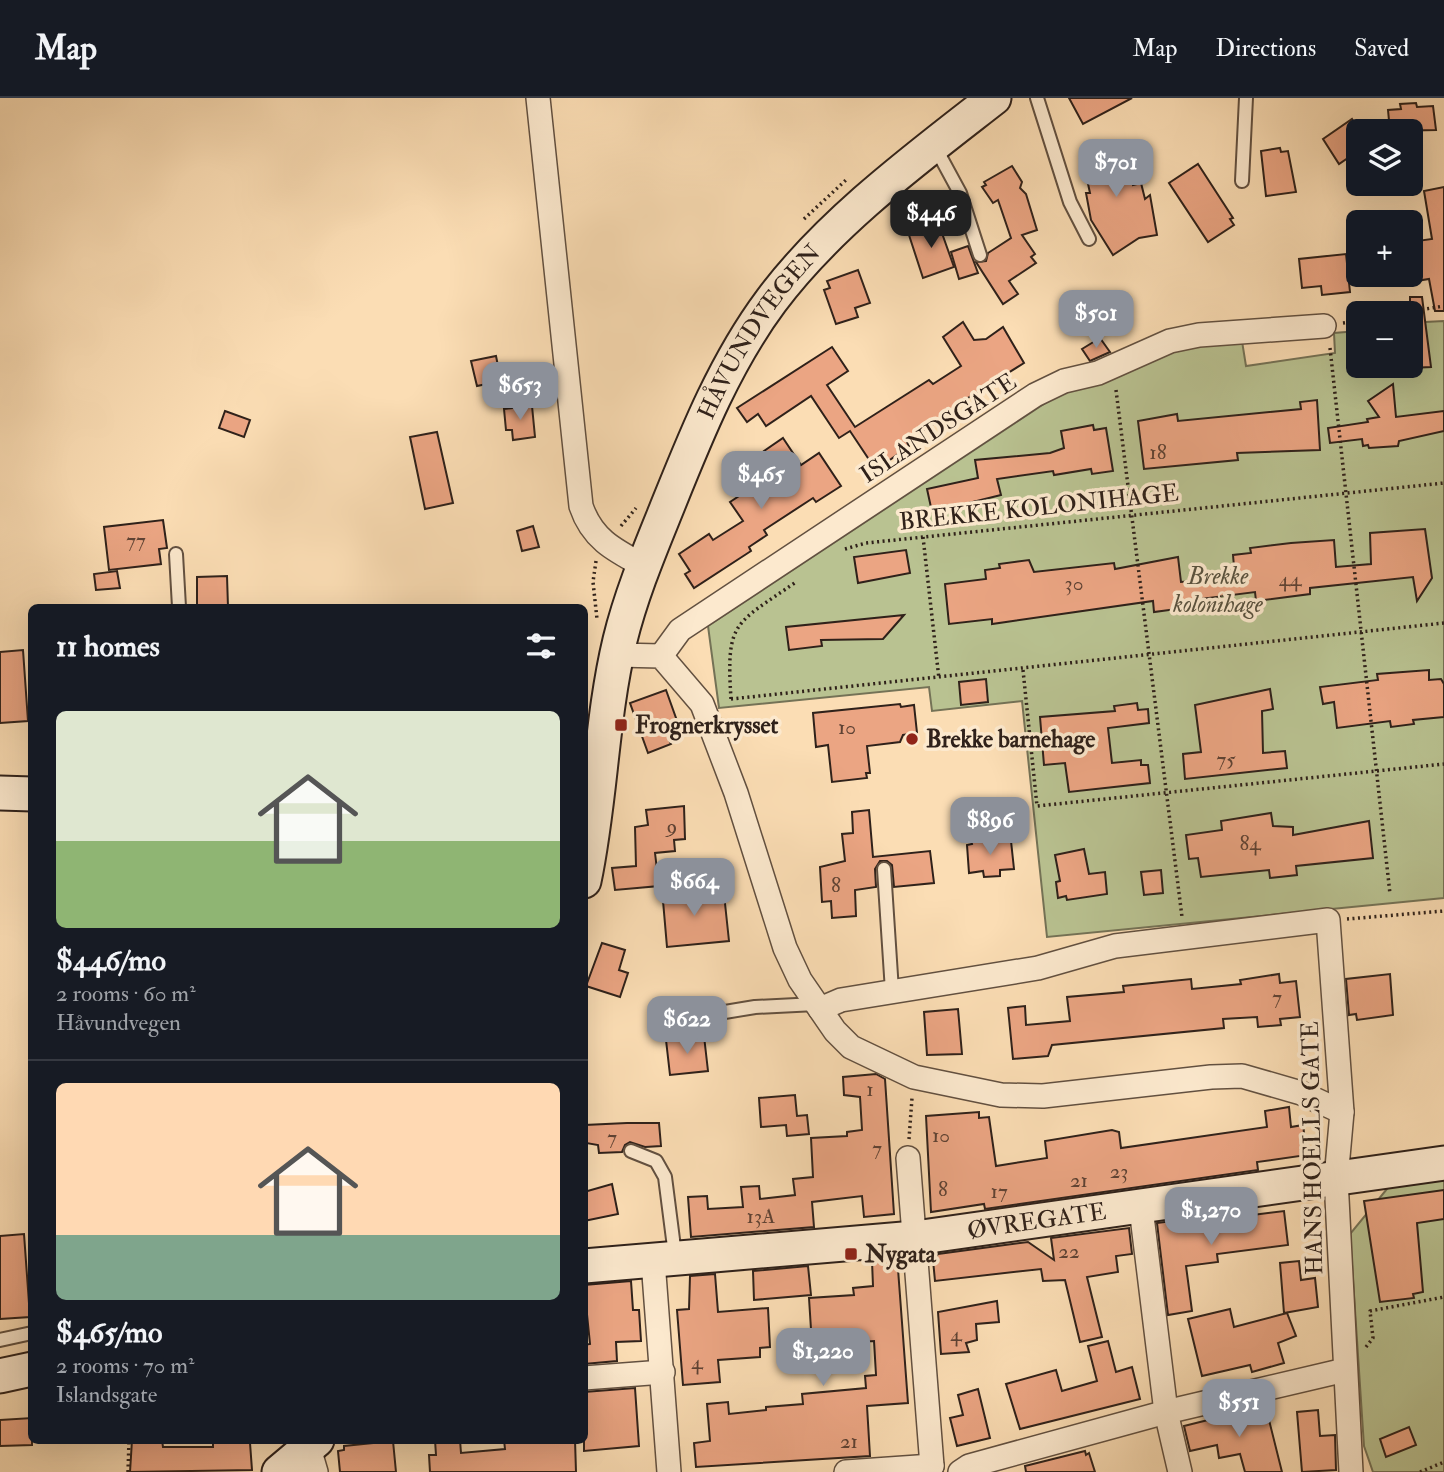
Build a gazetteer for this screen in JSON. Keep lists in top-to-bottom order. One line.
{"streets":{"main road":["HÅVUNDVEGEN","ØVREGATE"],"street":["ISLANDSGATE","HANS HOELLS GATE"],"path":["BREKKE KOLONIHAGE"]},"crossings":[["HANS HOELLS GATE","ØVREGATE"]],"parks":["Brekke kolonihage"],"places":{"transit":["Frognerkrysset","Nygata"],"other":["Brekke barnehage"]},"house_numbers":["18","77","44","30","10","75","9","84","8","7","1","10","7","7","23","21","8","17","13A","22","4","4","21"],"page":{"header":"Map","nav":["Map","Directions","Saved"],"map_buttons":["+","−"],"price":["$701","$446","$501","$653","$465","$896","$664","$622","$1,270","$1,220","$551"],"heading":"11 homes","list":[{"name":"$446/mo","note":"2 rooms · 60 m² · Håvundvegen"},{"name":"$465/mo","note":"2 rooms · 70 m² · Islandsgate"}]}}
